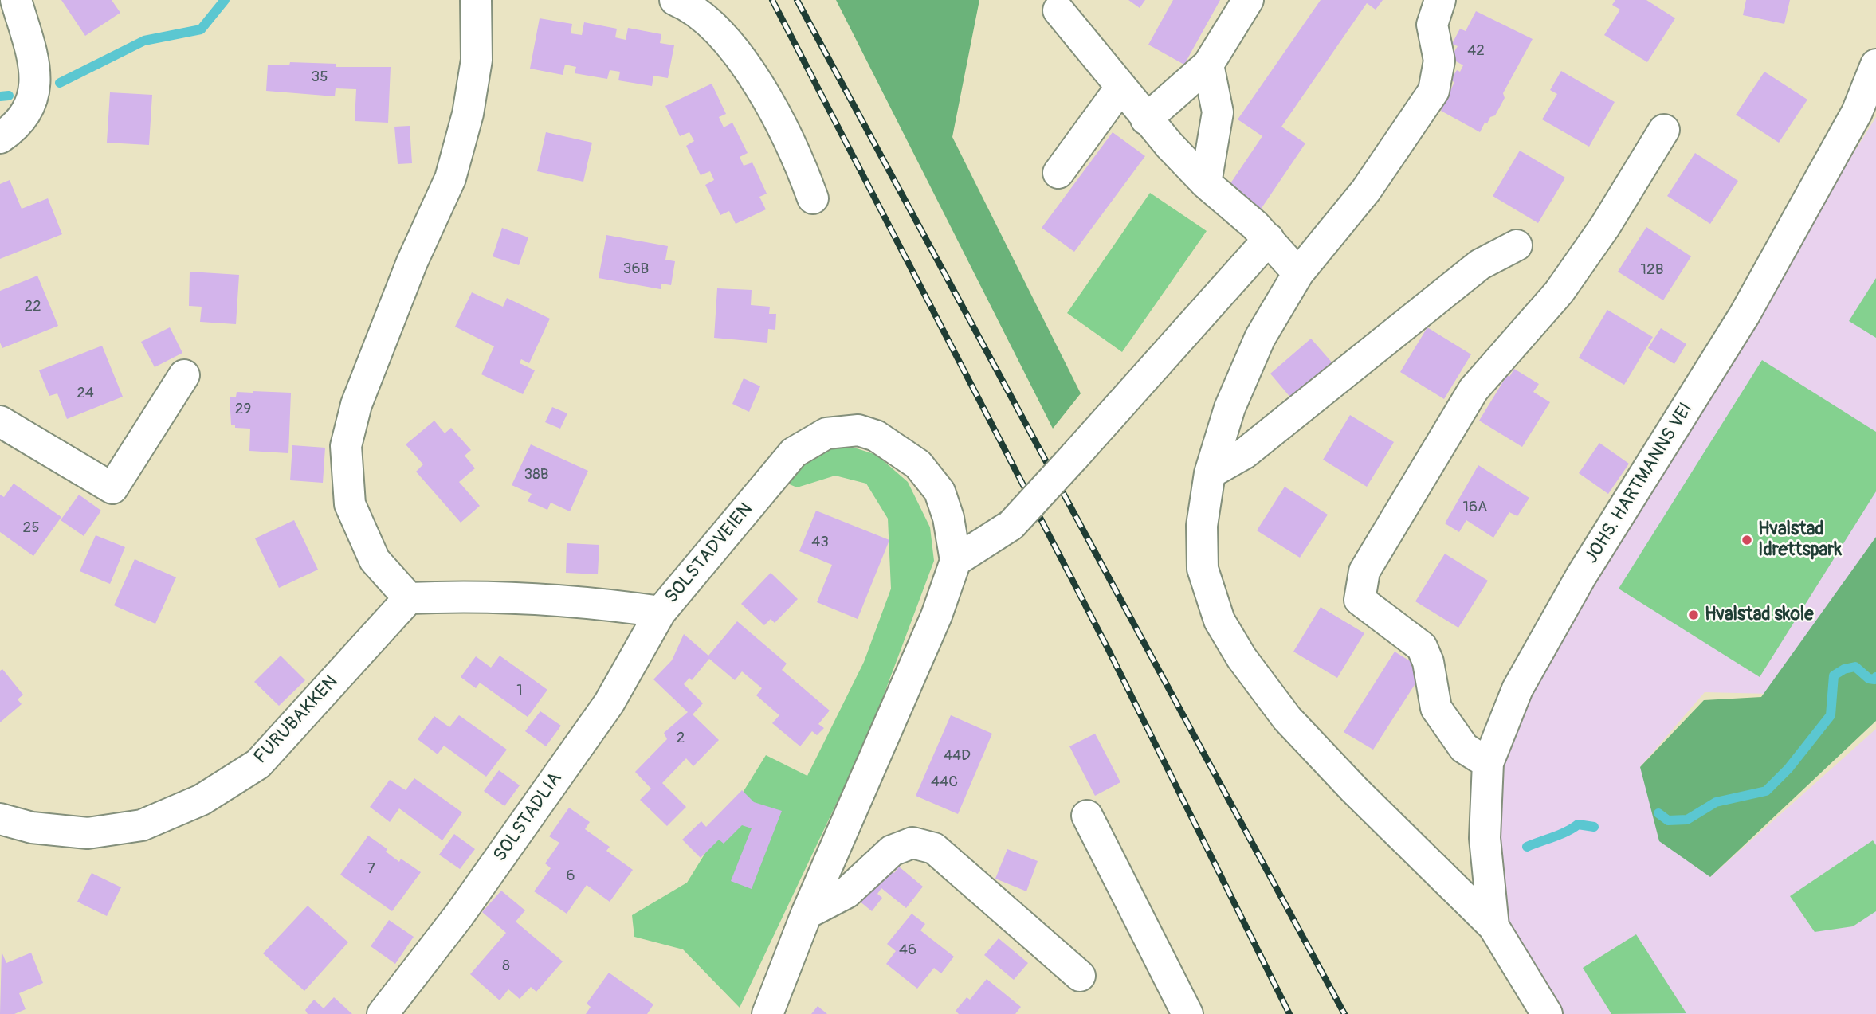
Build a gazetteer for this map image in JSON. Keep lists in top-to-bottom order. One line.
{"streets":{"street":["JOHS. HARTMANNS VEI","SOLSTADVEIEN","FURUBAKKEN","SOLSTADLIA"]},"crossings":[["SOLSTADVEIEN","FURUBAKKEN"],["SOLSTADVEIEN","SOLSTADLIA"]],"places":["Hvalstad Idrettspark","Hvalstad skole"],"house_numbers":["42","35","36B","12B","22","24","29","38B","16A","25","43","1","2","44D","44C","7","6","46","8"]}
